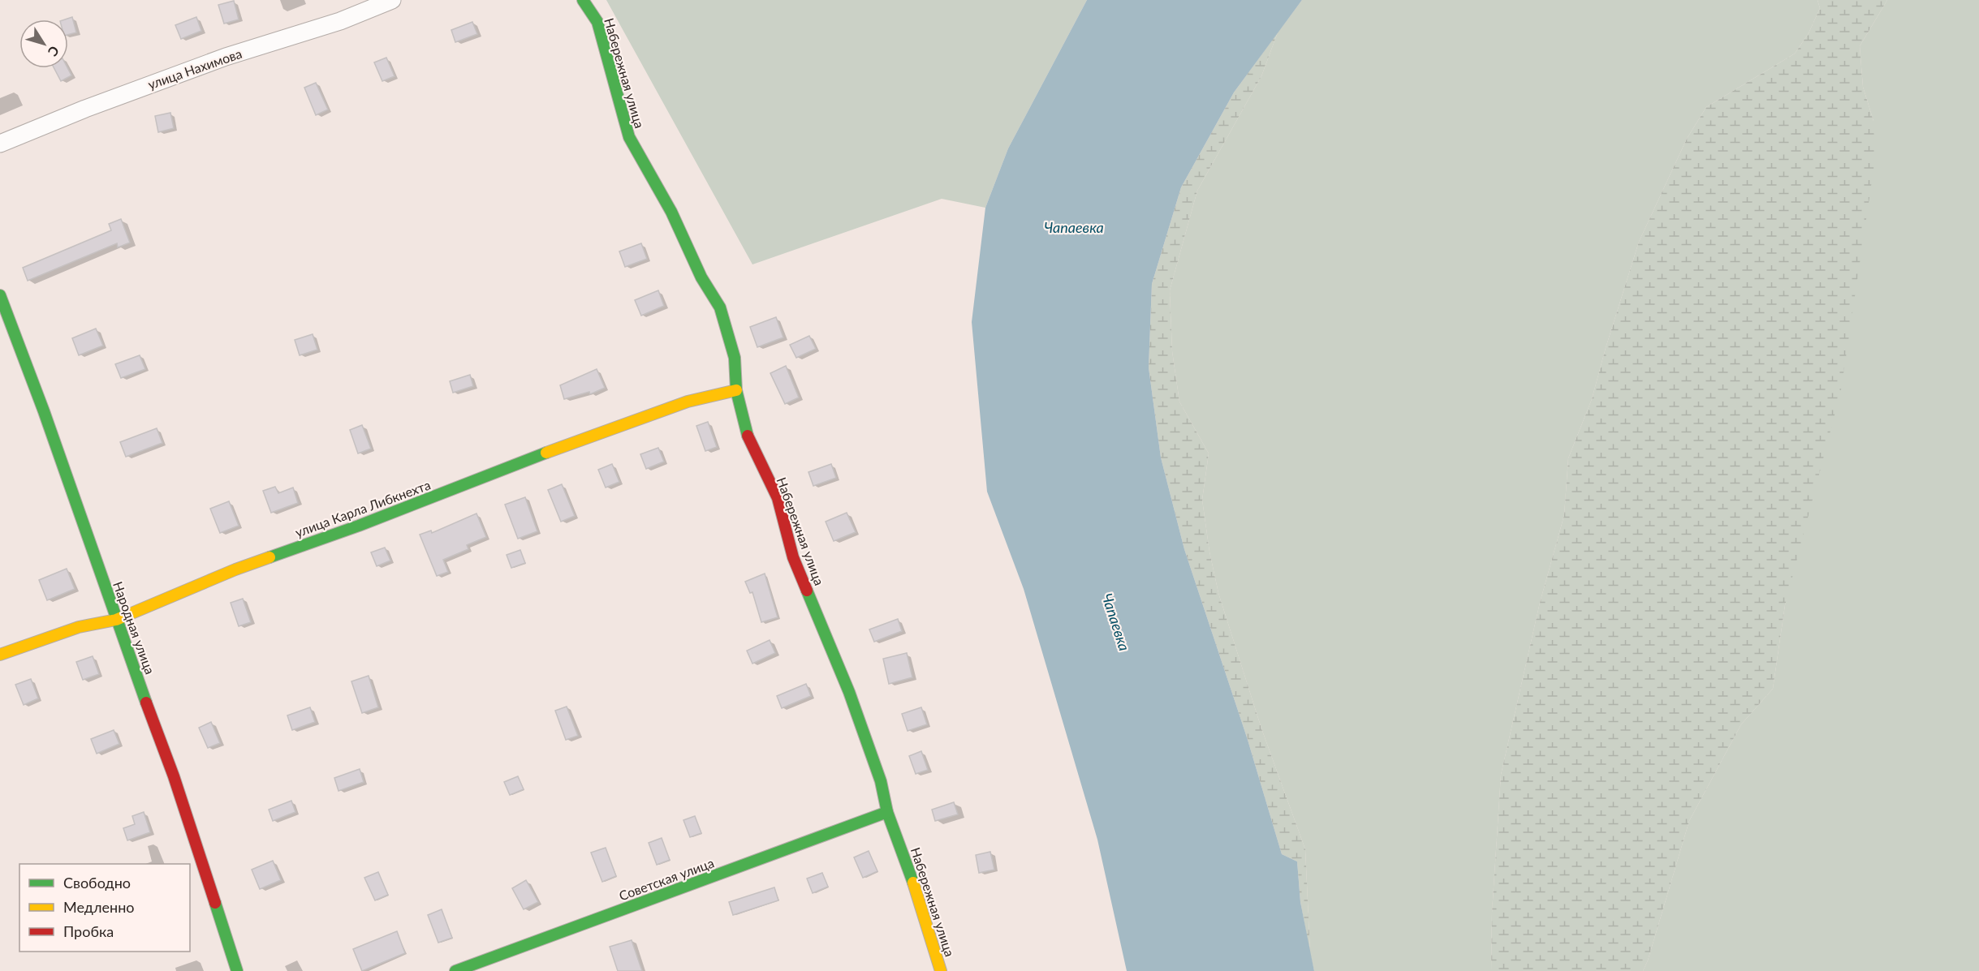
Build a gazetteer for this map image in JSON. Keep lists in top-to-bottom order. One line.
{"streets":{"street":["улица Нахимова","Набережная улица","улица Карла Либкнехта","Народная улица","Советская улица"]},"crossings":[["Набережная улица","улица Карла Либкнехта"],["Набережная улица","Советская улица"],["улица Карла Либкнехта","Народная улица"]],"water":["Чапаевка"],"legend":["Свободно","Медленно","Пробка"],"north":"bottom right"}
